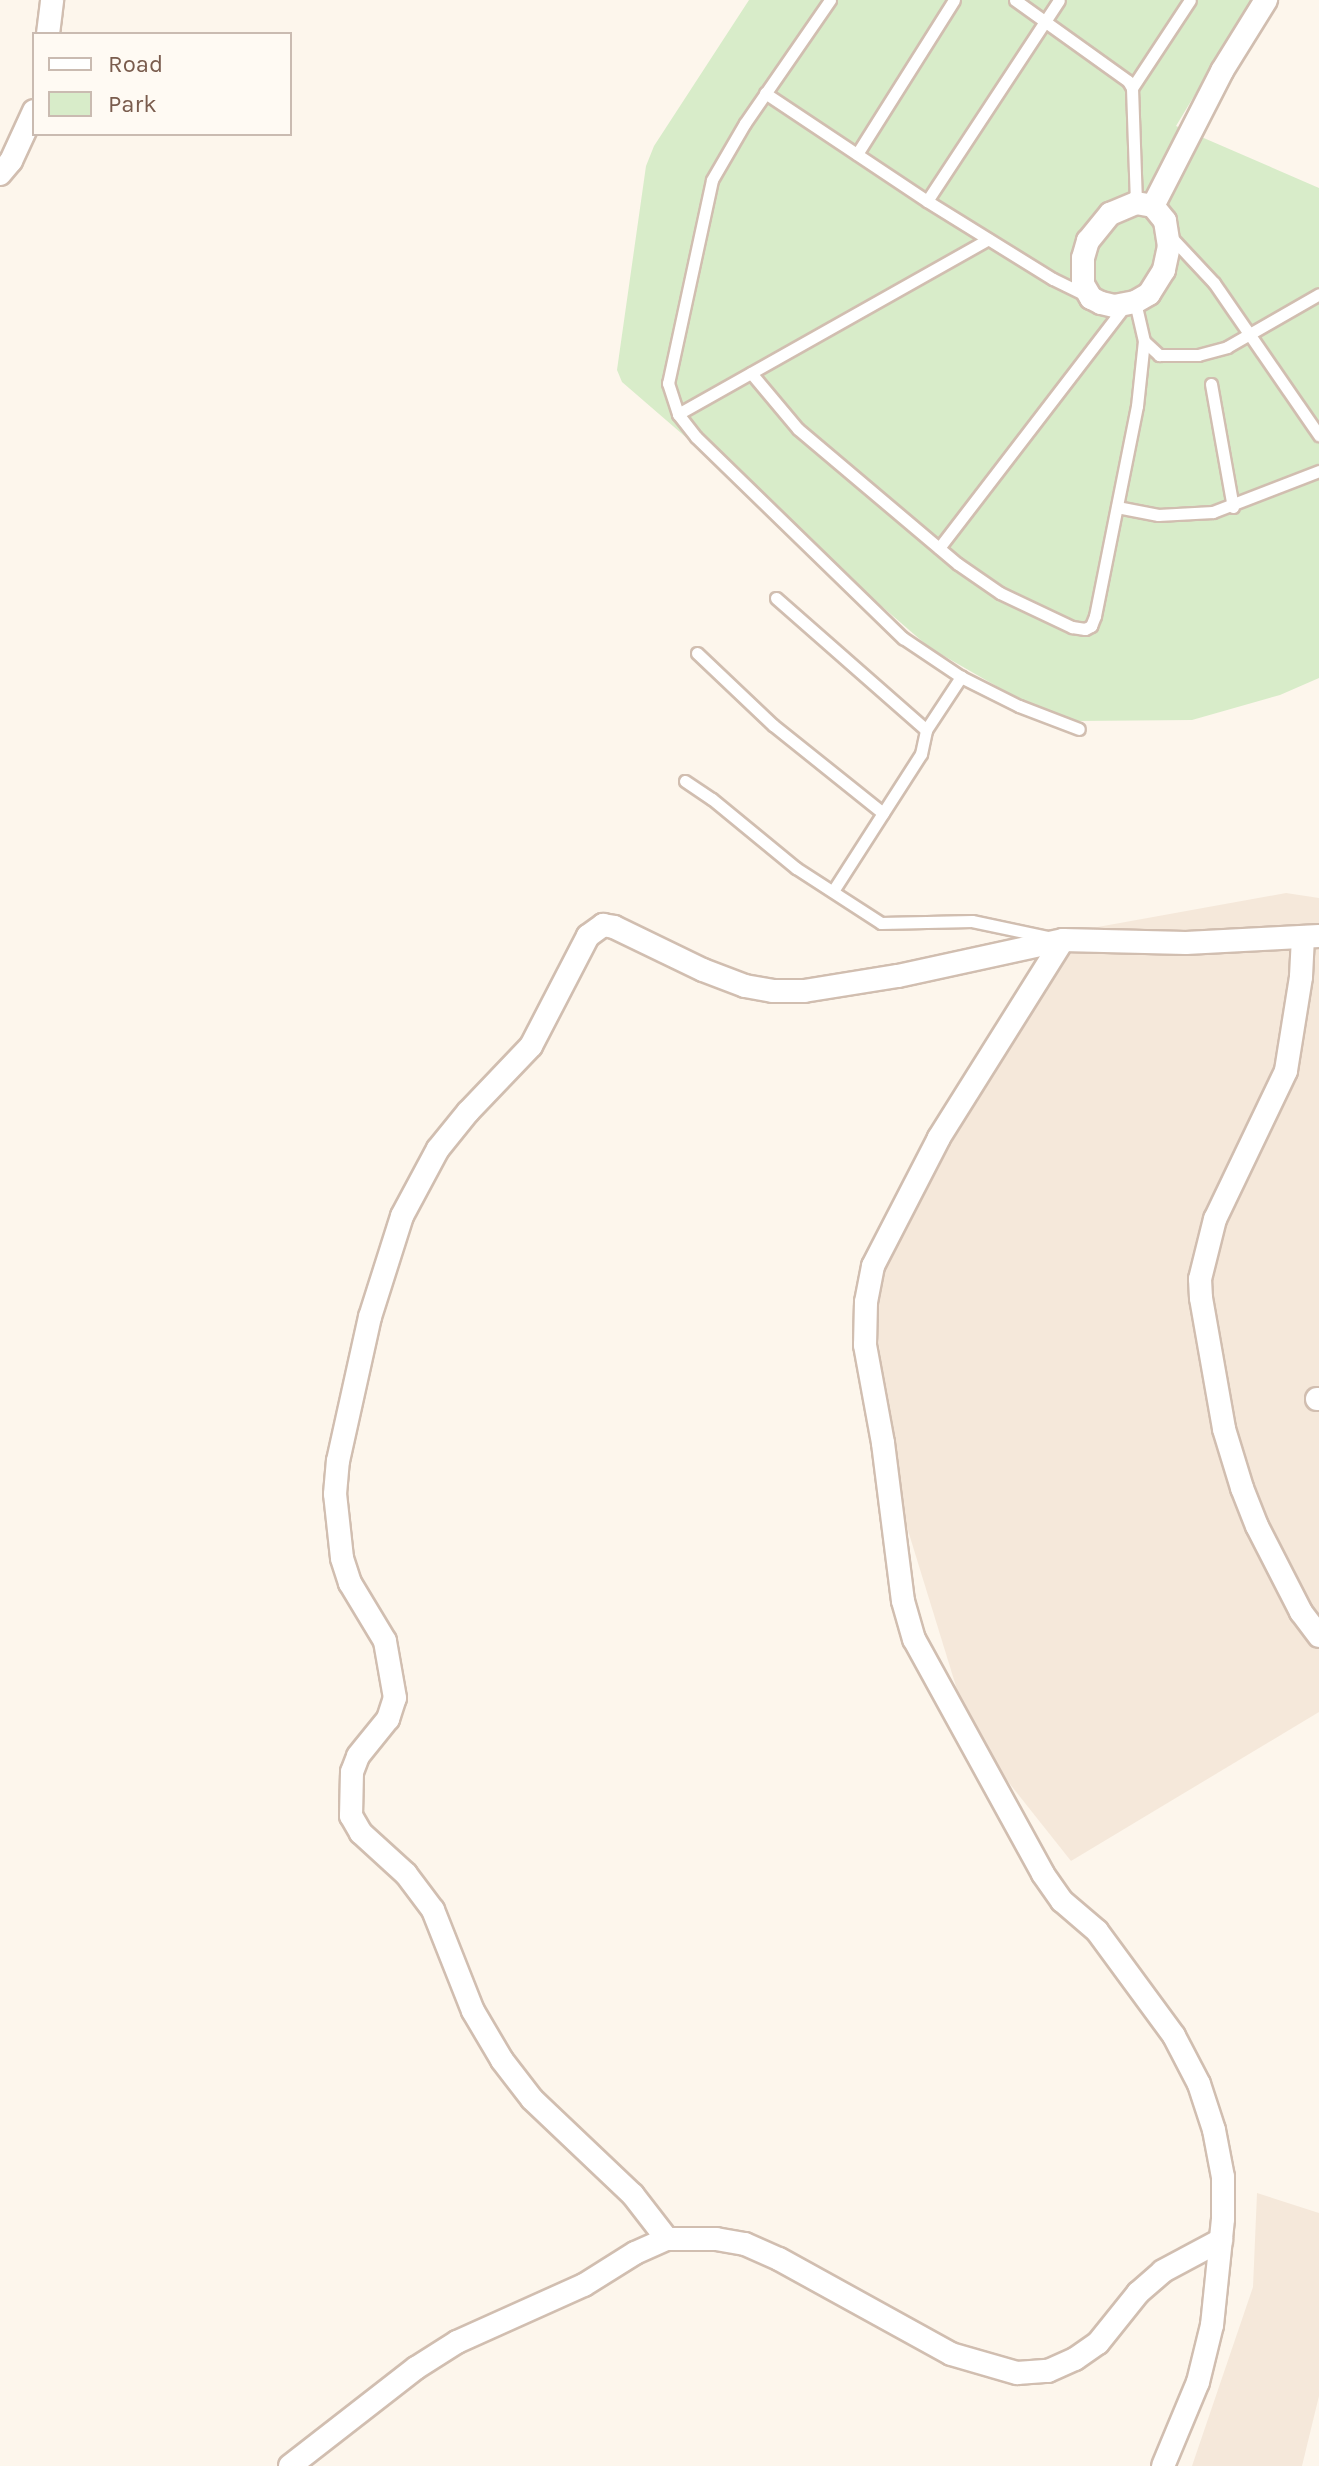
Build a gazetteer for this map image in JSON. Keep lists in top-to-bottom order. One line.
{"legend":["Road","Park"]}
